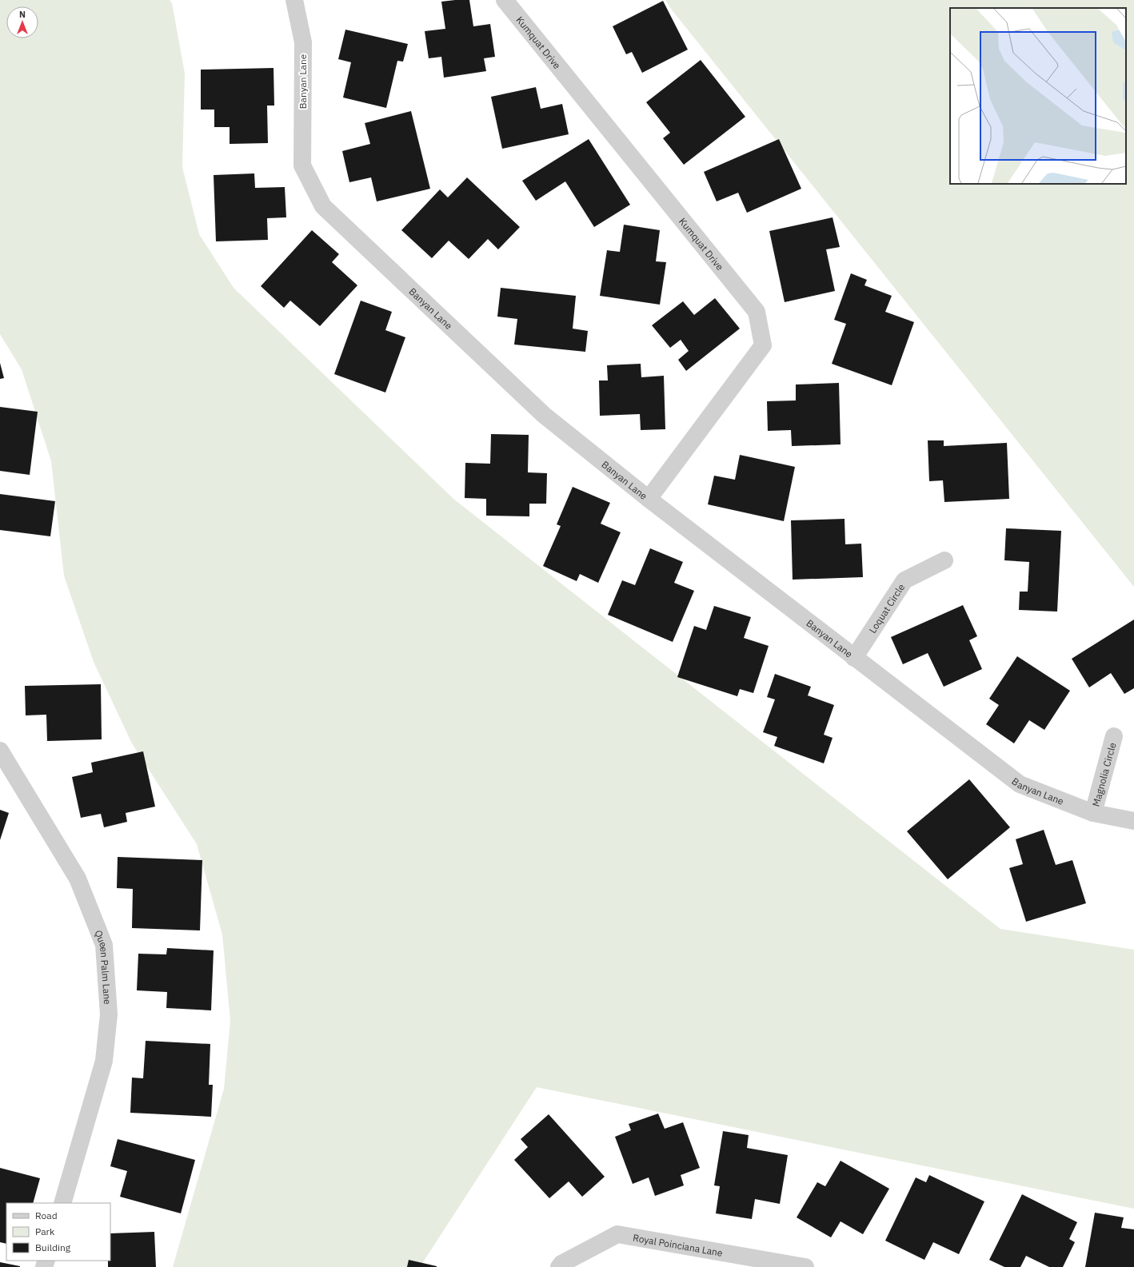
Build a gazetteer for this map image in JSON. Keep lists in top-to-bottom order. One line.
{"streets":{"street":["Kumquat Drive","Banyan Lane","Loquat Circle","Magnolia Circle","Queen Palm Lane","Royal Poinciana Lane"]},"crossings":[["Kumquat Drive","Banyan Lane"],["Banyan Lane","Loquat Circle"],["Banyan Lane","Magnolia Circle"]],"legend":["Road","Park","Building"],"north":"top"}
